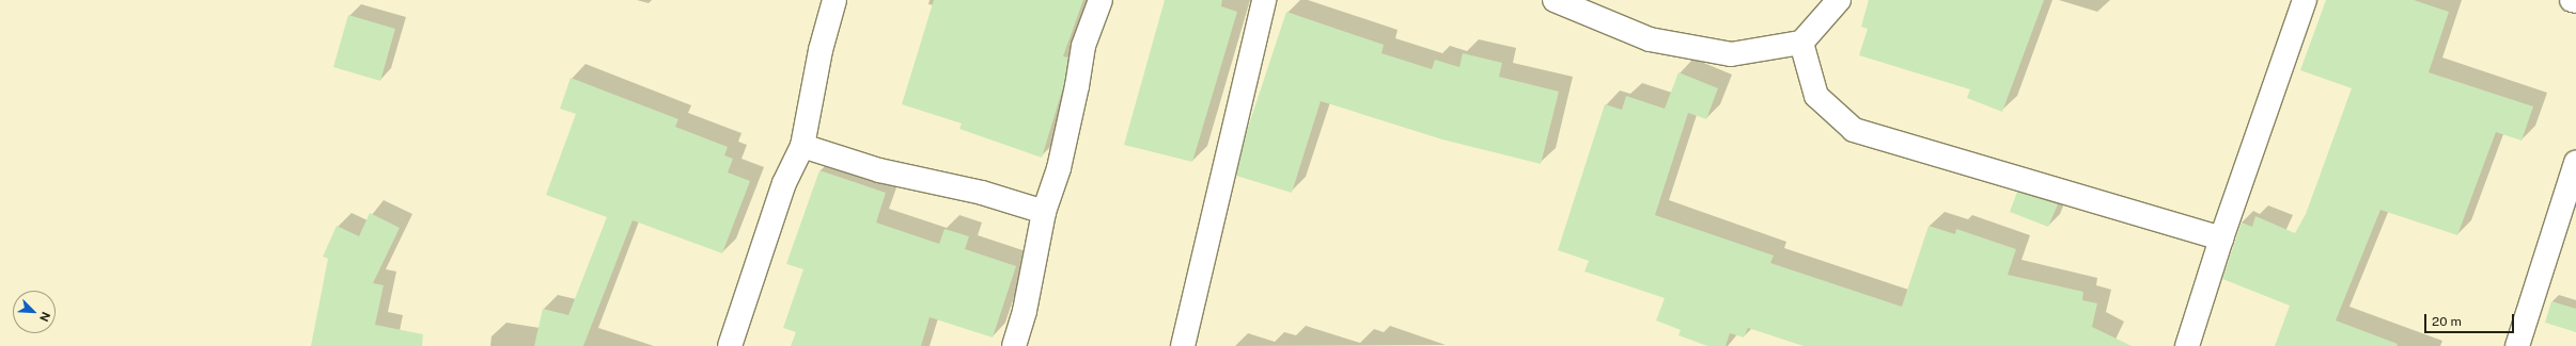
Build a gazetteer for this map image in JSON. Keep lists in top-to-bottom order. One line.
{"scale_bar":"20 m","north":"bottom right"}
